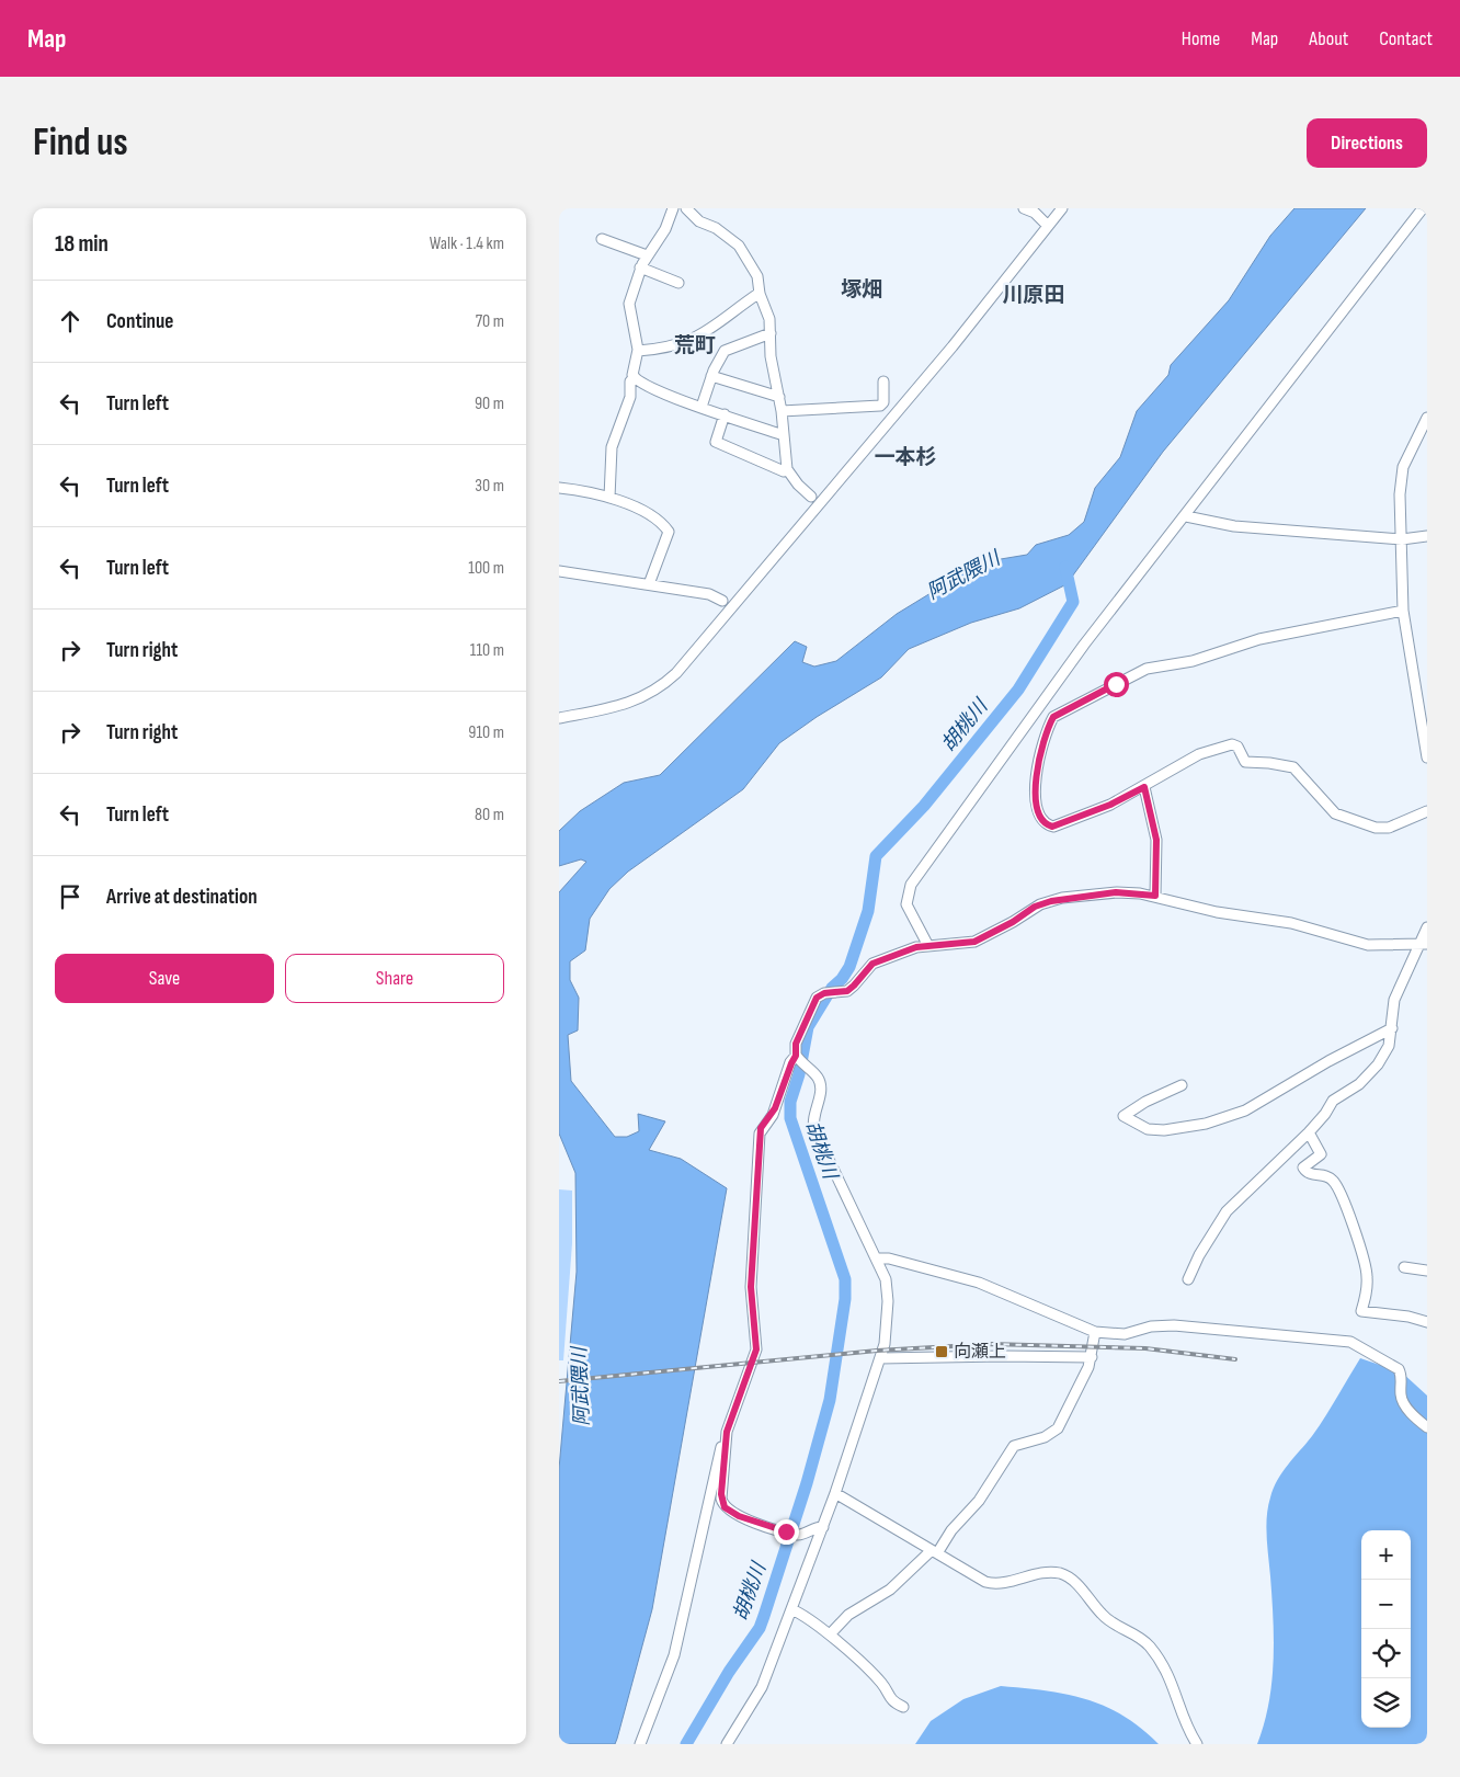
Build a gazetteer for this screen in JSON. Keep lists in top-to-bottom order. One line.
{"districts":["塚畑","川原田","荒町","一本杉"],"water":["阿武隈川","胡桃川"],"places":{"transit":["向瀬上"]},"page":{"header":"Map","nav":["Home","Map","About","Contact"],"buttons":["Directions",["Save","Share"]],"title":"Find us","heading":["18 min","Walk · 1.4 km"],"list":[["Continue","70 m"],["Turn left","90 m"],["Turn left","30 m"],["Turn left","100 m"],["Turn right","110 m"],["Turn right","910 m"],["Turn left","80 m"],"Arrive at destination"],"map_buttons":["+","−"]}}
